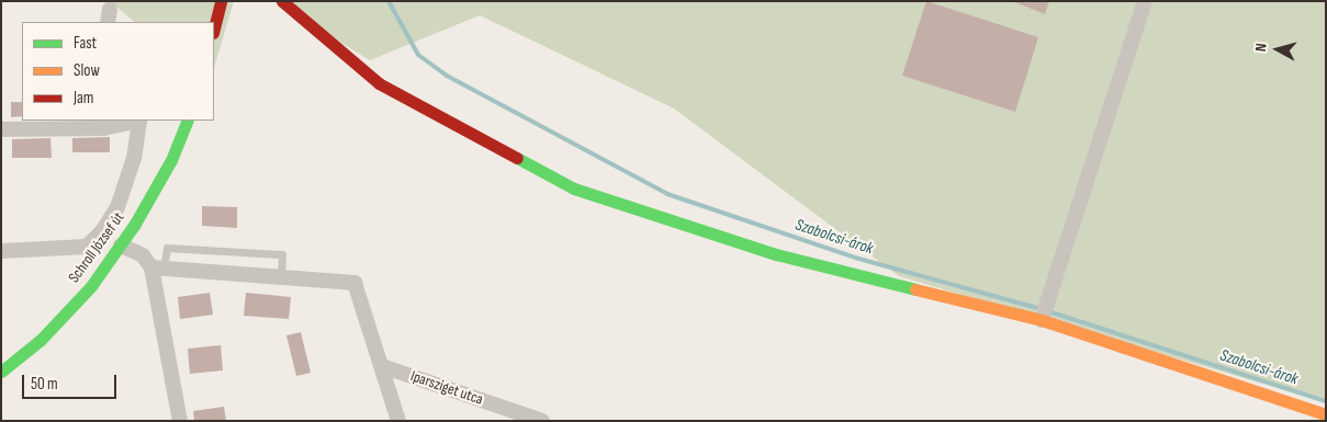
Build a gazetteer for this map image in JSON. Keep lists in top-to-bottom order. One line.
{"streets":{"street":["Schroll József út","Iparsziget utca"]},"water":["Szabolcsi-árok"],"legend":["Fast","Slow","Jam"],"scale_bar":"50 m","north":"left"}
